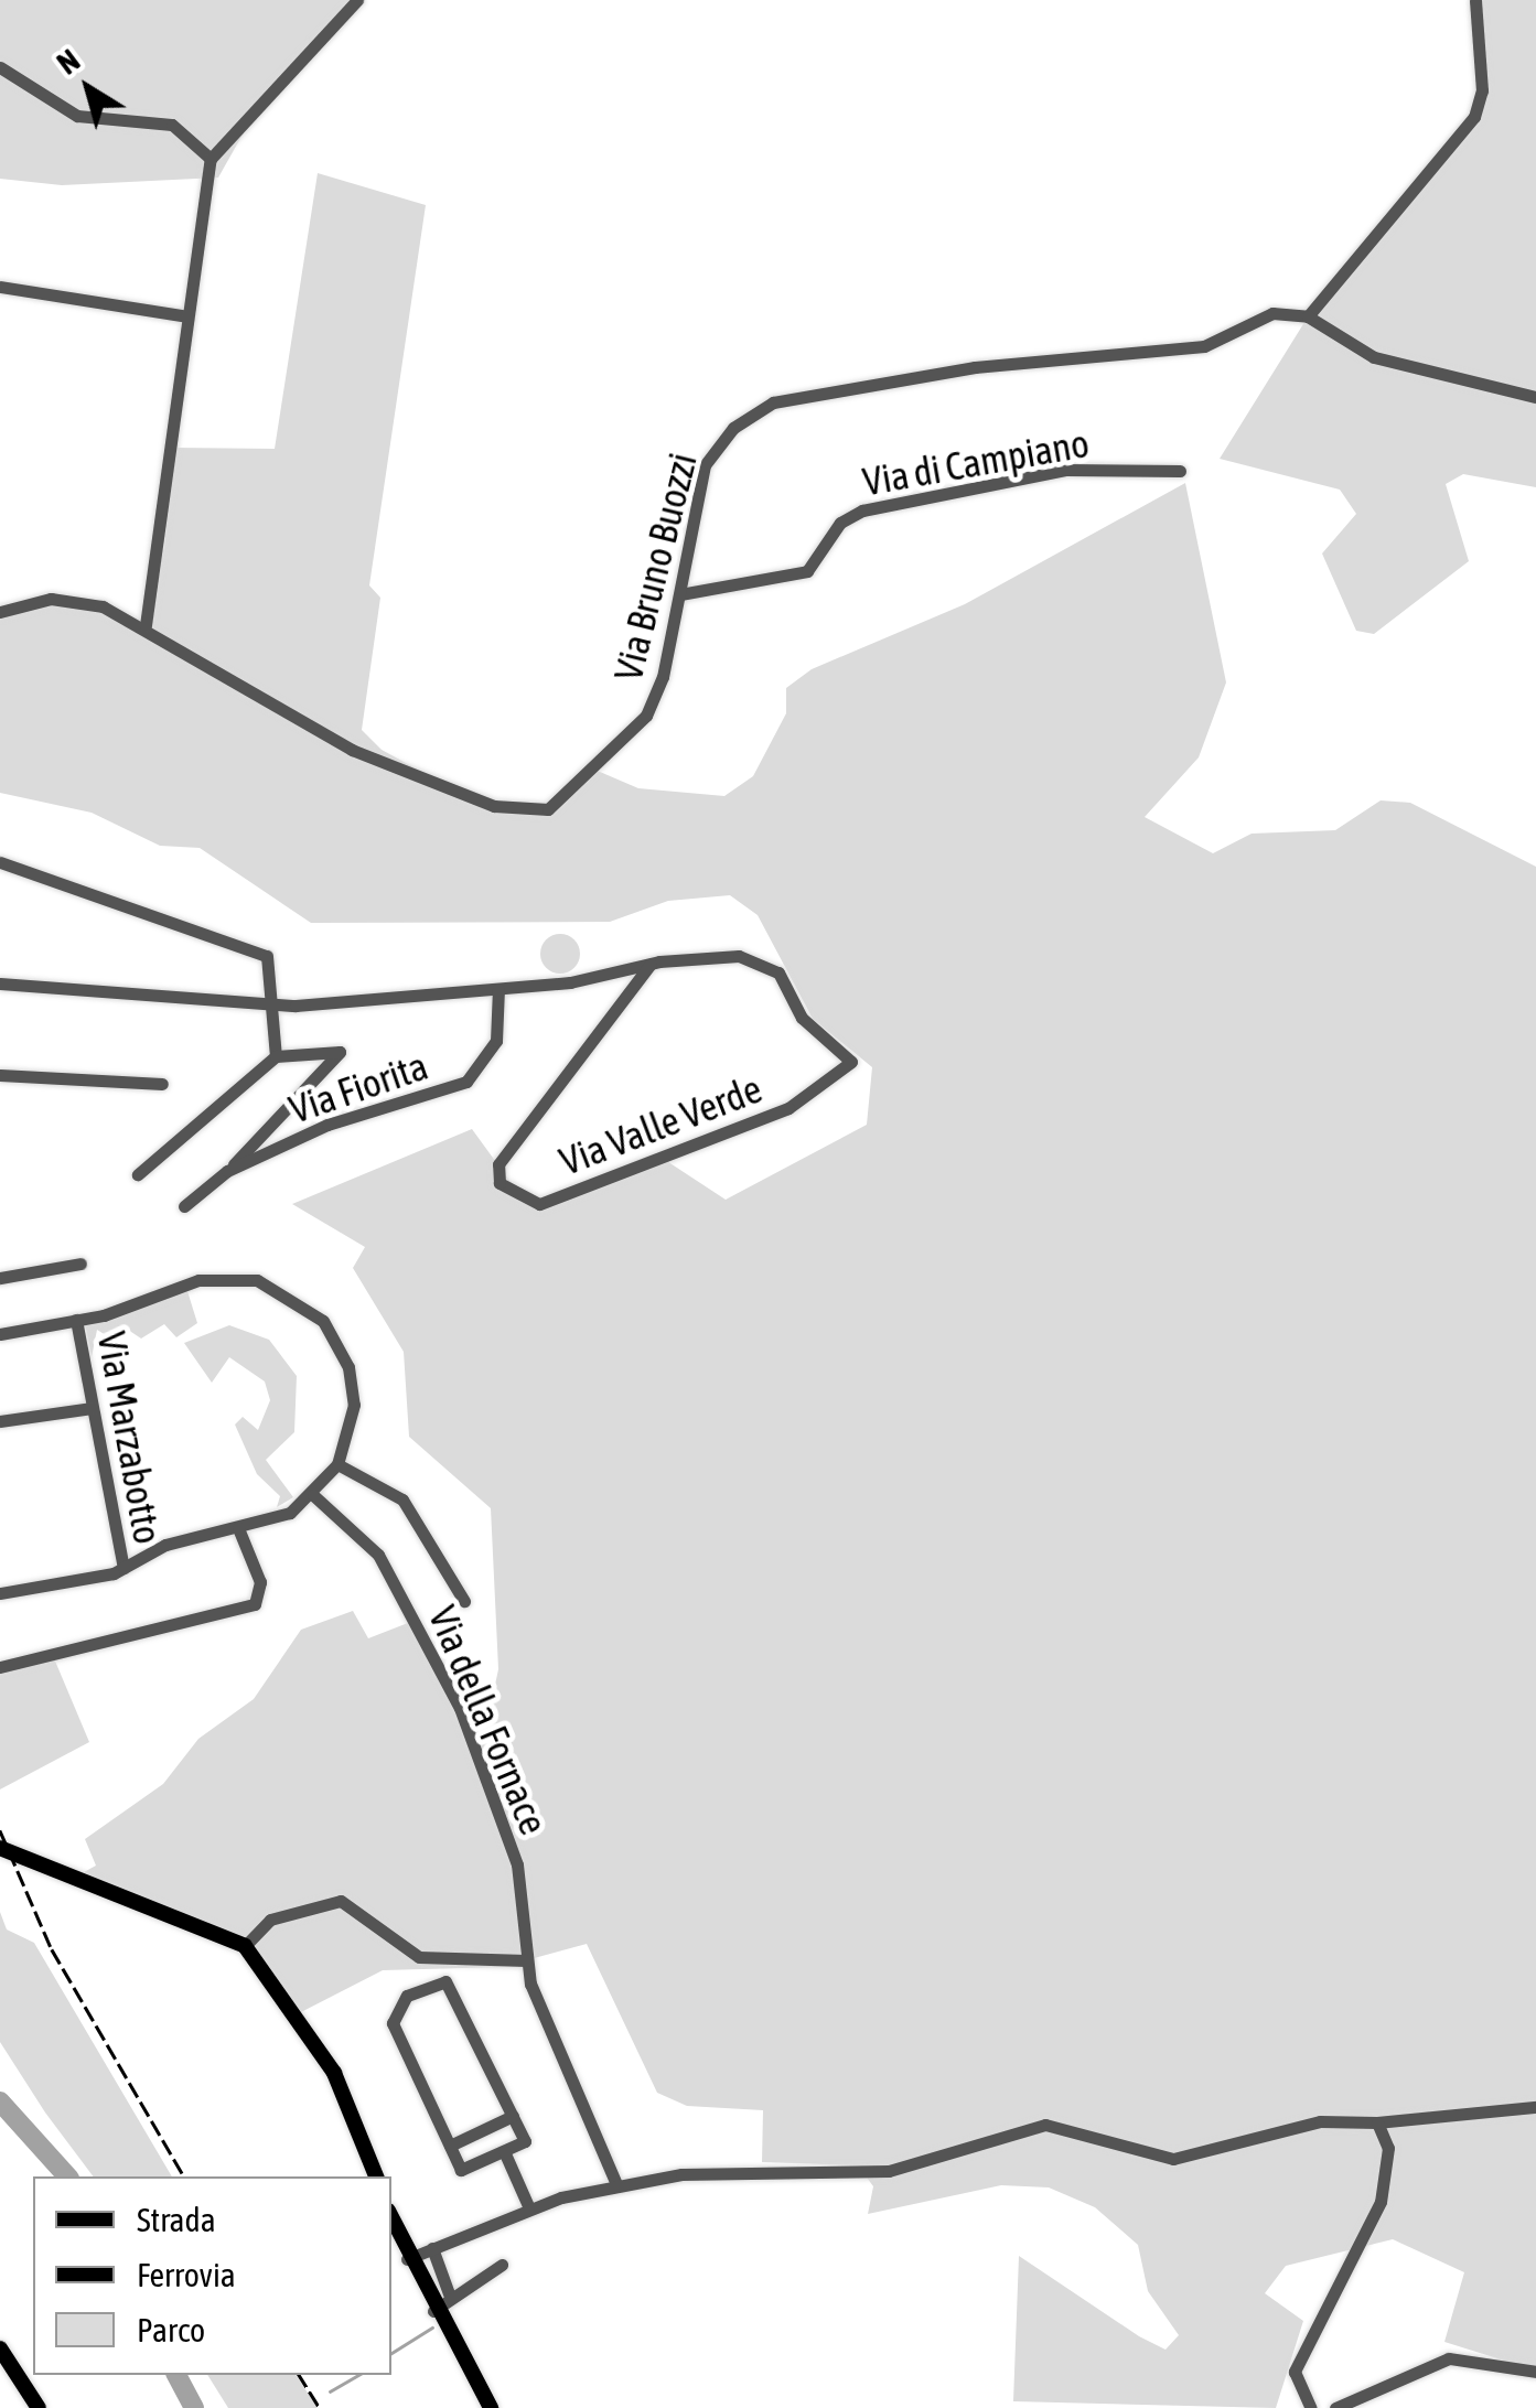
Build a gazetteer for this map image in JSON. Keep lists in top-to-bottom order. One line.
{"streets":{"street":["Via di Campiano","Via Bruno Buozzi","Via Fiorita","Via Valle Verde","Via Marzabotto","Via della Fornace"]},"crossings":[["Via di Campiano","Via Bruno Buozzi"],["Via Fiorita","Via Valle Verde"],["Via Marzabotto","Via della Fornace"]],"legend":["Strada","Ferrovia","Parco"],"north":"top left"}
